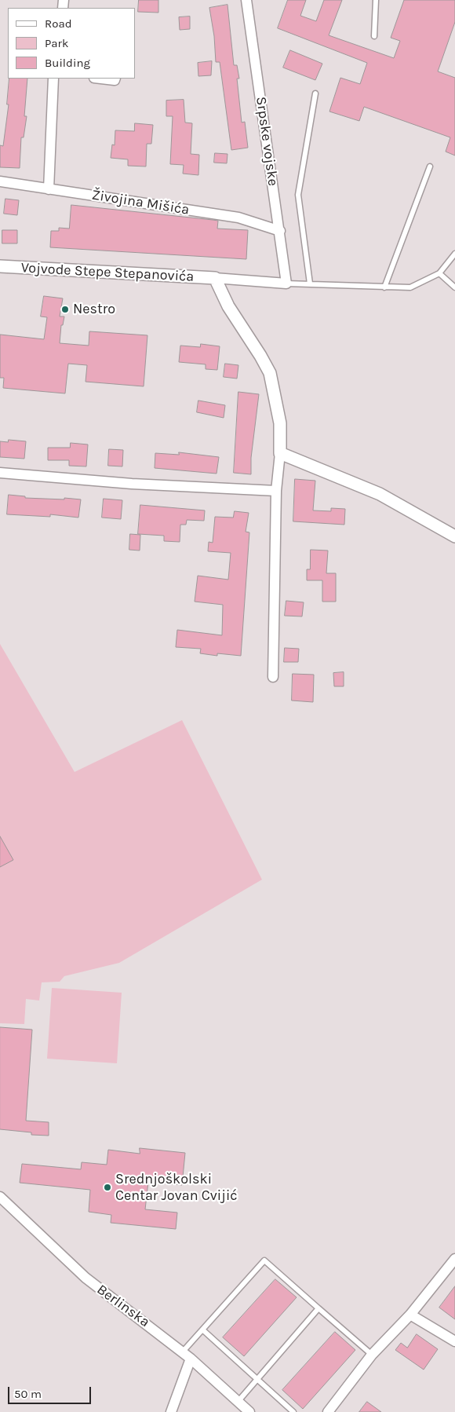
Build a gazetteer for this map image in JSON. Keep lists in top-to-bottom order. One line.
{"streets":{"street":["Srpske vojske","Živojina Mišića","Vojvode Stepe Stepanovića","Berlinska"]},"crossings":[["Srpske vojske","Živojina Mišića"]],"places":["Nestro","Srednjoškolski Centar Jovan Cvijić"],"legend":["Road","Park","Building"],"scale_bar":"50 m"}
